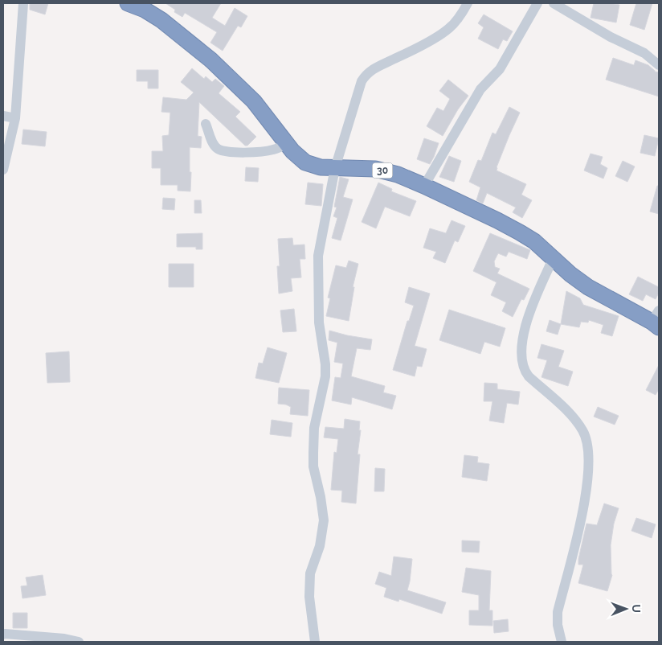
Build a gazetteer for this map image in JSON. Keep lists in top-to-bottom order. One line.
{"streets":{"highway":["30"]},"north":"right"}
